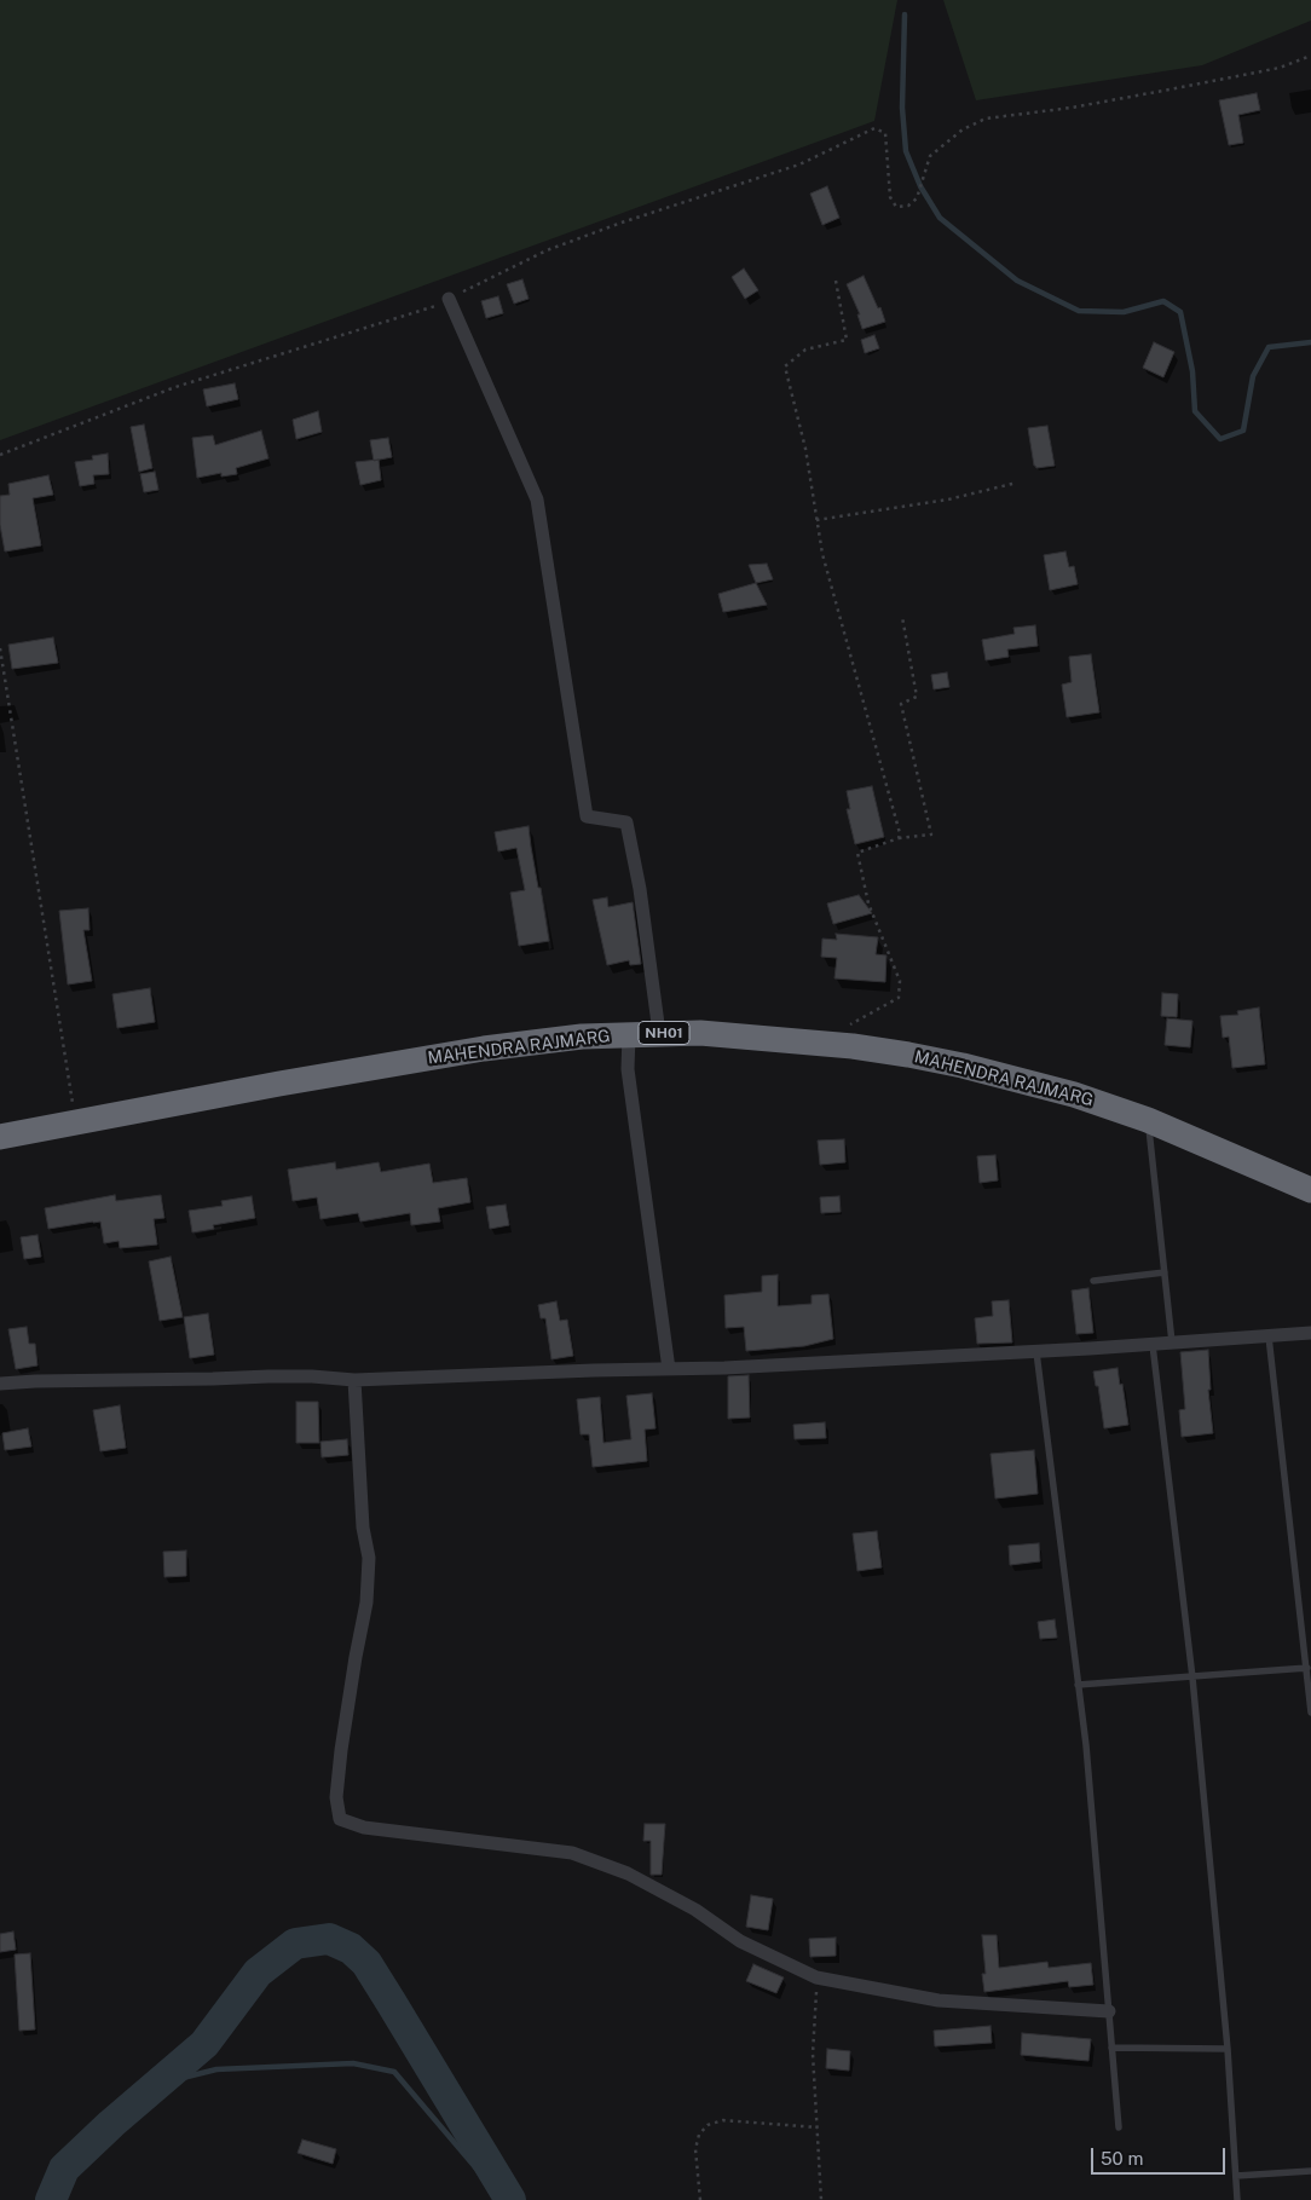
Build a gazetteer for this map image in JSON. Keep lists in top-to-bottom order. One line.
{"streets":{"highway":["NH01","MAHENDRA RAJMARG"]},"scale_bar":"50 m"}
